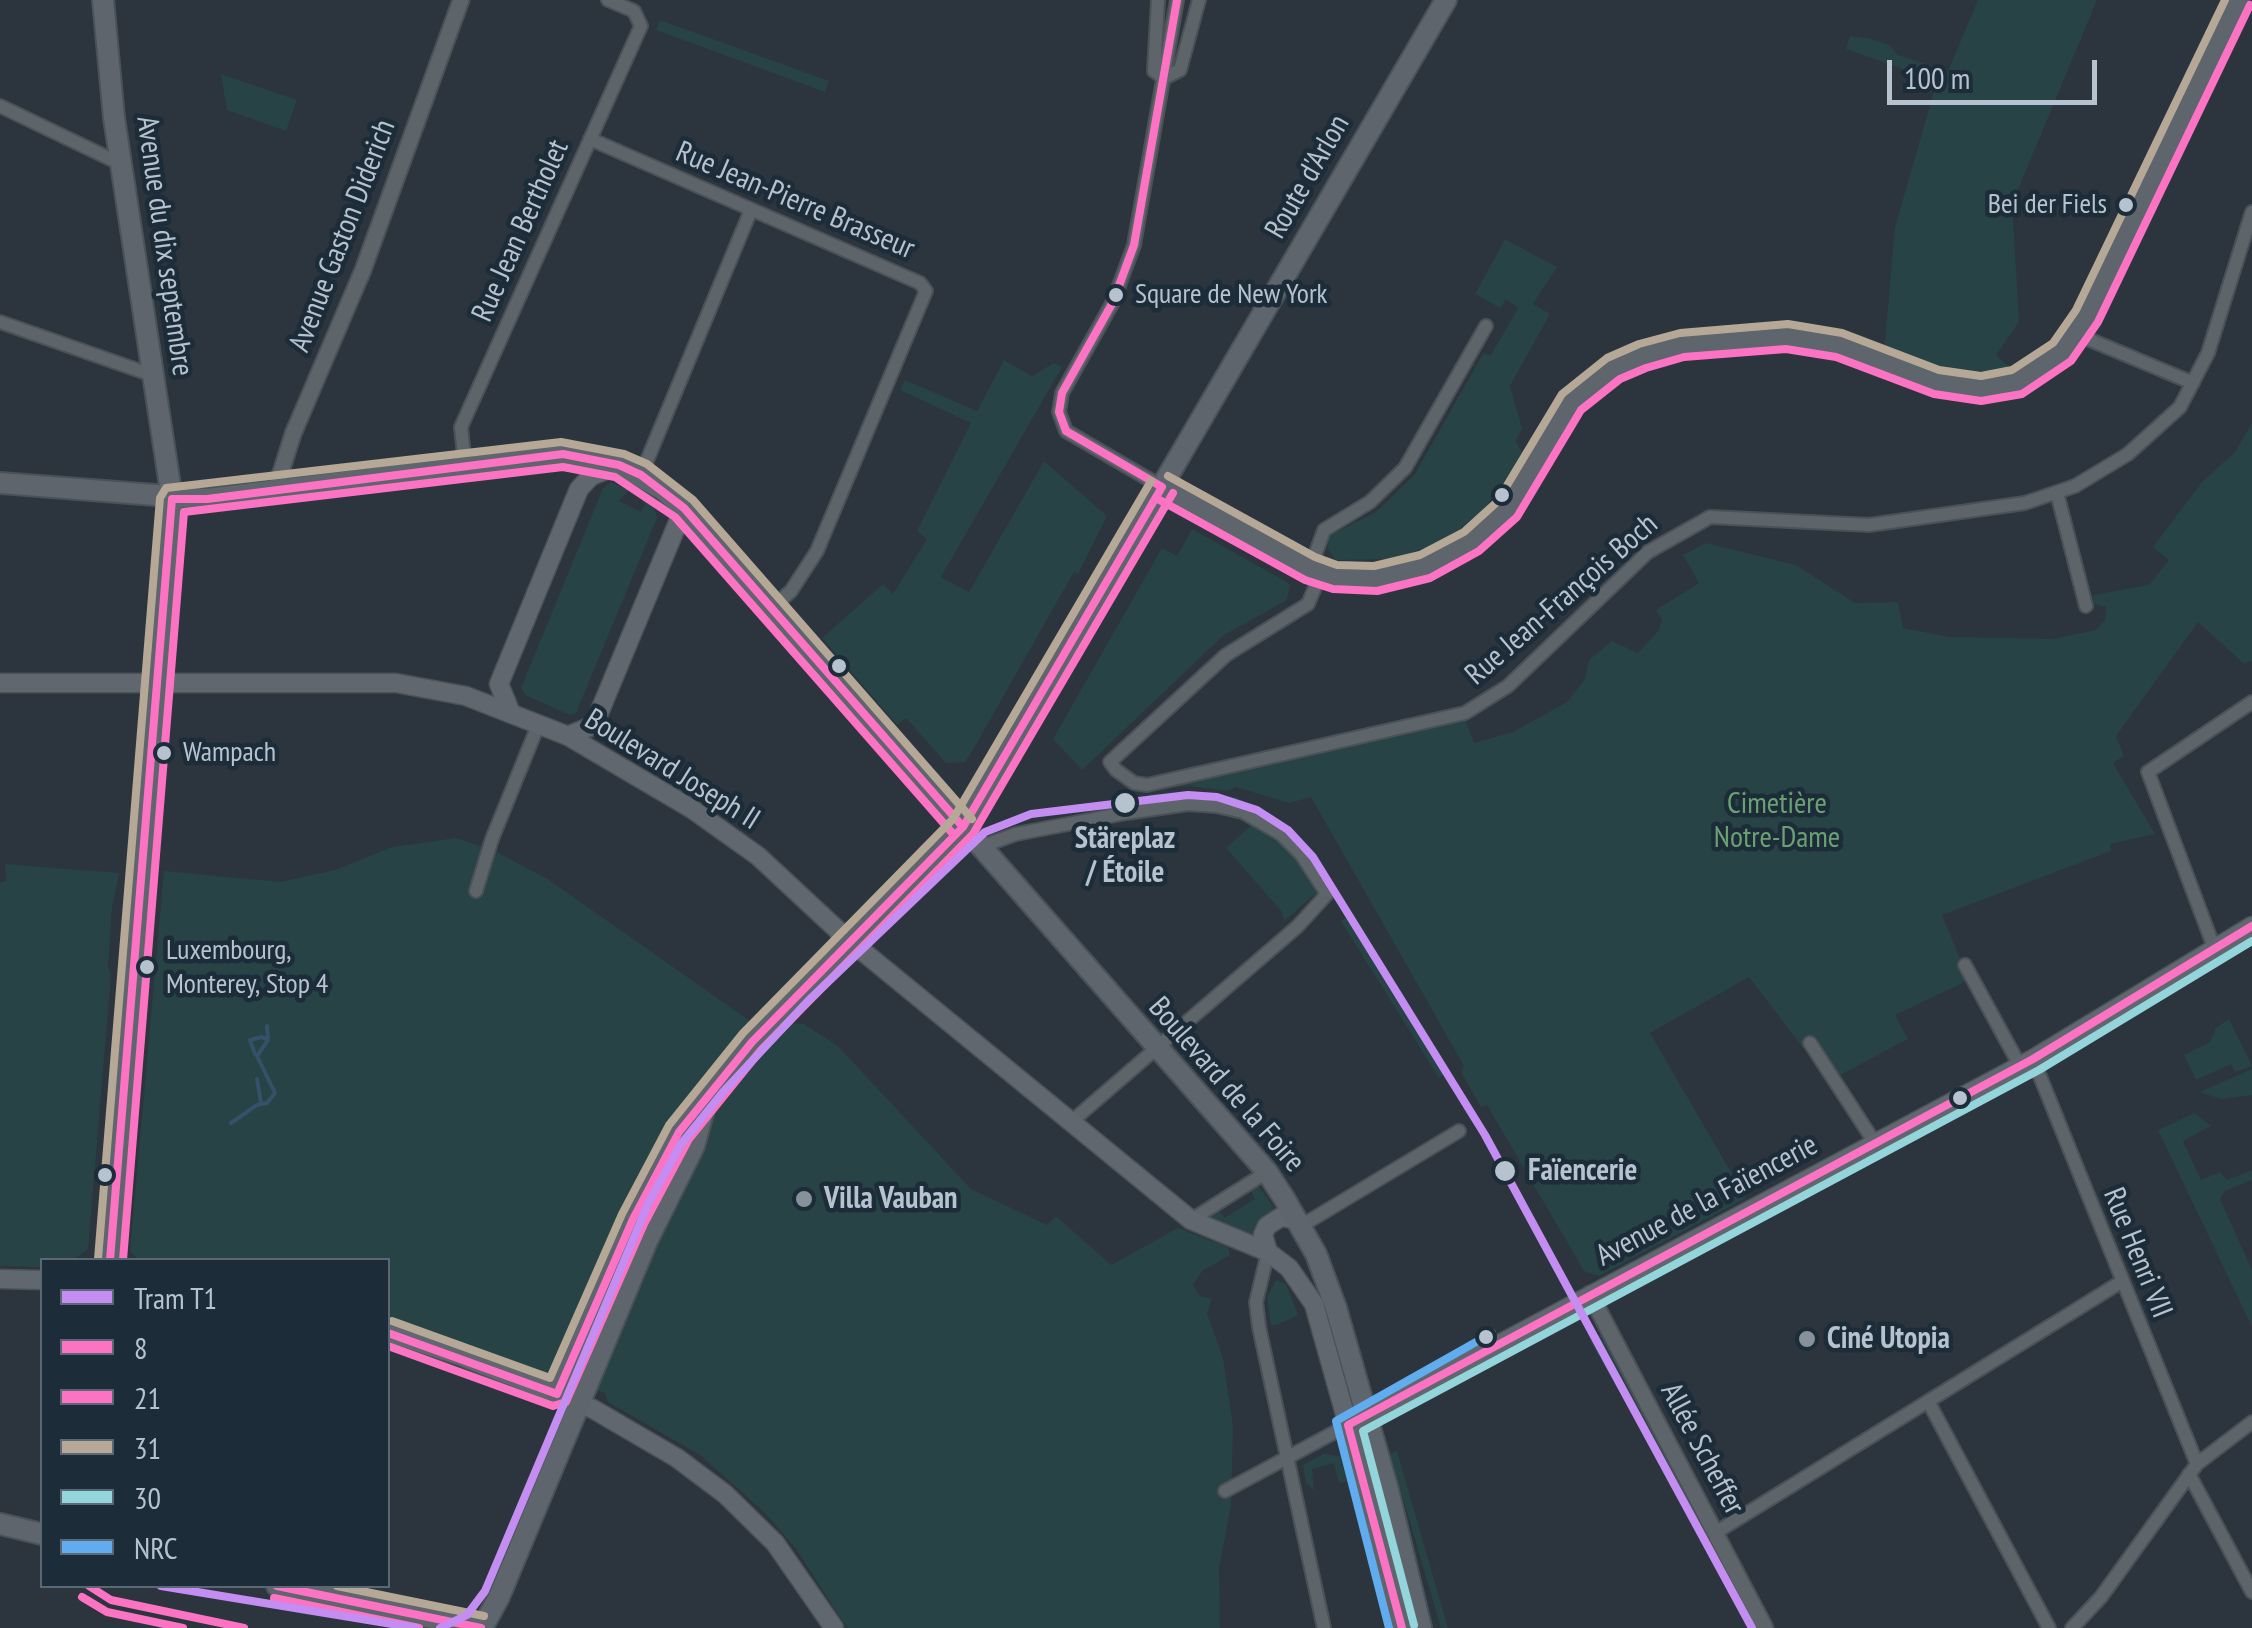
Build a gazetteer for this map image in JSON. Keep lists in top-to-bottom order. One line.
{"streets":{"main road":["Route d'Arlon","Avenue du dix septembre","Boulevard Joseph II","Boulevard de la Foire","Avenue de la Faïencerie"],"street":["Rue Jean-Pierre Brasseur","Rue Jean Bertholet","Avenue Gaston Diderich","Rue Jean-François Boch","Rue Henri VII","Allée Scheffer"]},"crossings":[["Route d'Arlon","Boulevard Joseph II"],["Route d'Arlon","Boulevard de la Foire"],["Rue Jean-Pierre Brasseur","Rue Jean Bertholet"],["Rue Jean-Pierre Brasseur","Boulevard de la Foire"],["Rue Jean Bertholet","Boulevard de la Foire"],["Avenue Gaston Diderich","Boulevard de la Foire"],["Avenue du dix septembre","Boulevard Joseph II"],["Avenue du dix septembre","Boulevard de la Foire"],["Boulevard Joseph II","Boulevard de la Foire"],["Boulevard Joseph II","Avenue de la Faïencerie"],["Boulevard de la Foire","Avenue de la Faïencerie"],["Avenue de la Faïencerie","Rue Henri VII"],["Avenue de la Faïencerie","Allée Scheffer"]],"parks":["Cimetière Notre-Dame"],"places":["Bei der Fiels","Square de New York","Wampach","Stäreplaz / Étoile","Luxembourg, Monterey, Stop 4","Faïencerie","Villa Vauban","Ciné Utopia"],"lines":["transit line 8","transit line 31","transit line 21","tram line T1","transit line 30","transit line NRC"],"legend":["Tram T1","8","21","31","30","NRC"],"scale_bar":"100 m"}
